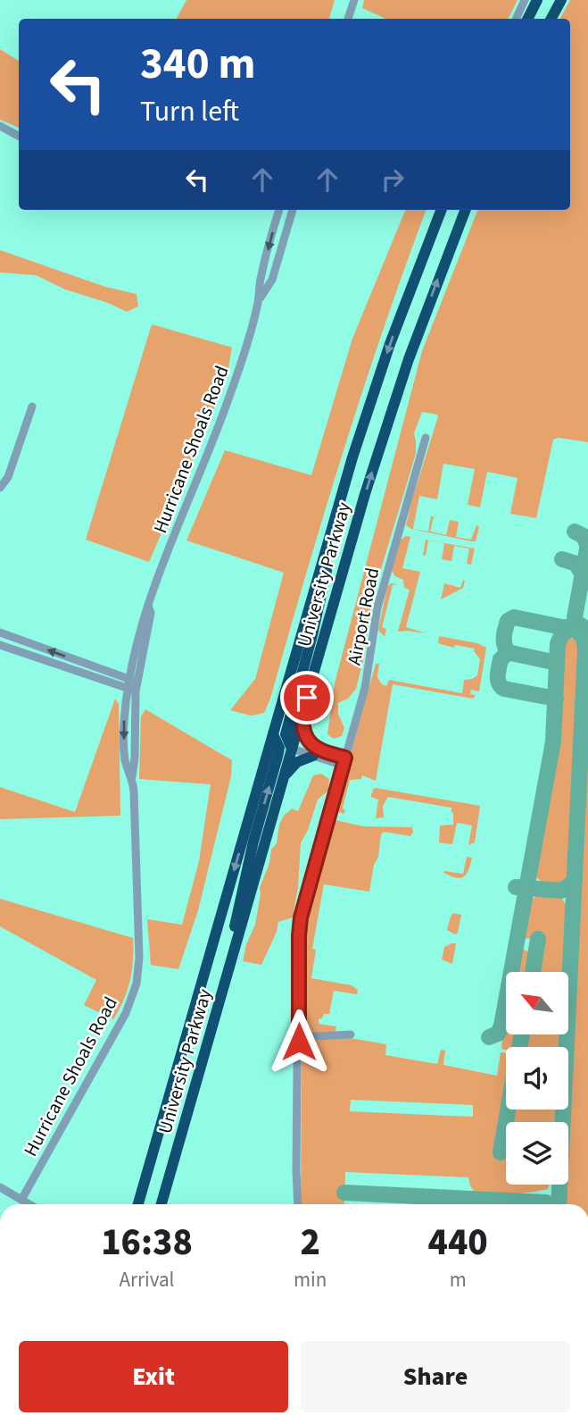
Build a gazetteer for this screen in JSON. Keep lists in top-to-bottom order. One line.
{"streets":{"highway":["University Parkway"],"street":["Hurricane Shoals Road","Airport Road"]},"north":"top left","page":{"turn":["340 m","Turn left"],"eta":["16:38","Arrival","2","min","440","m"],"buttons":["Exit","Share"]}}
